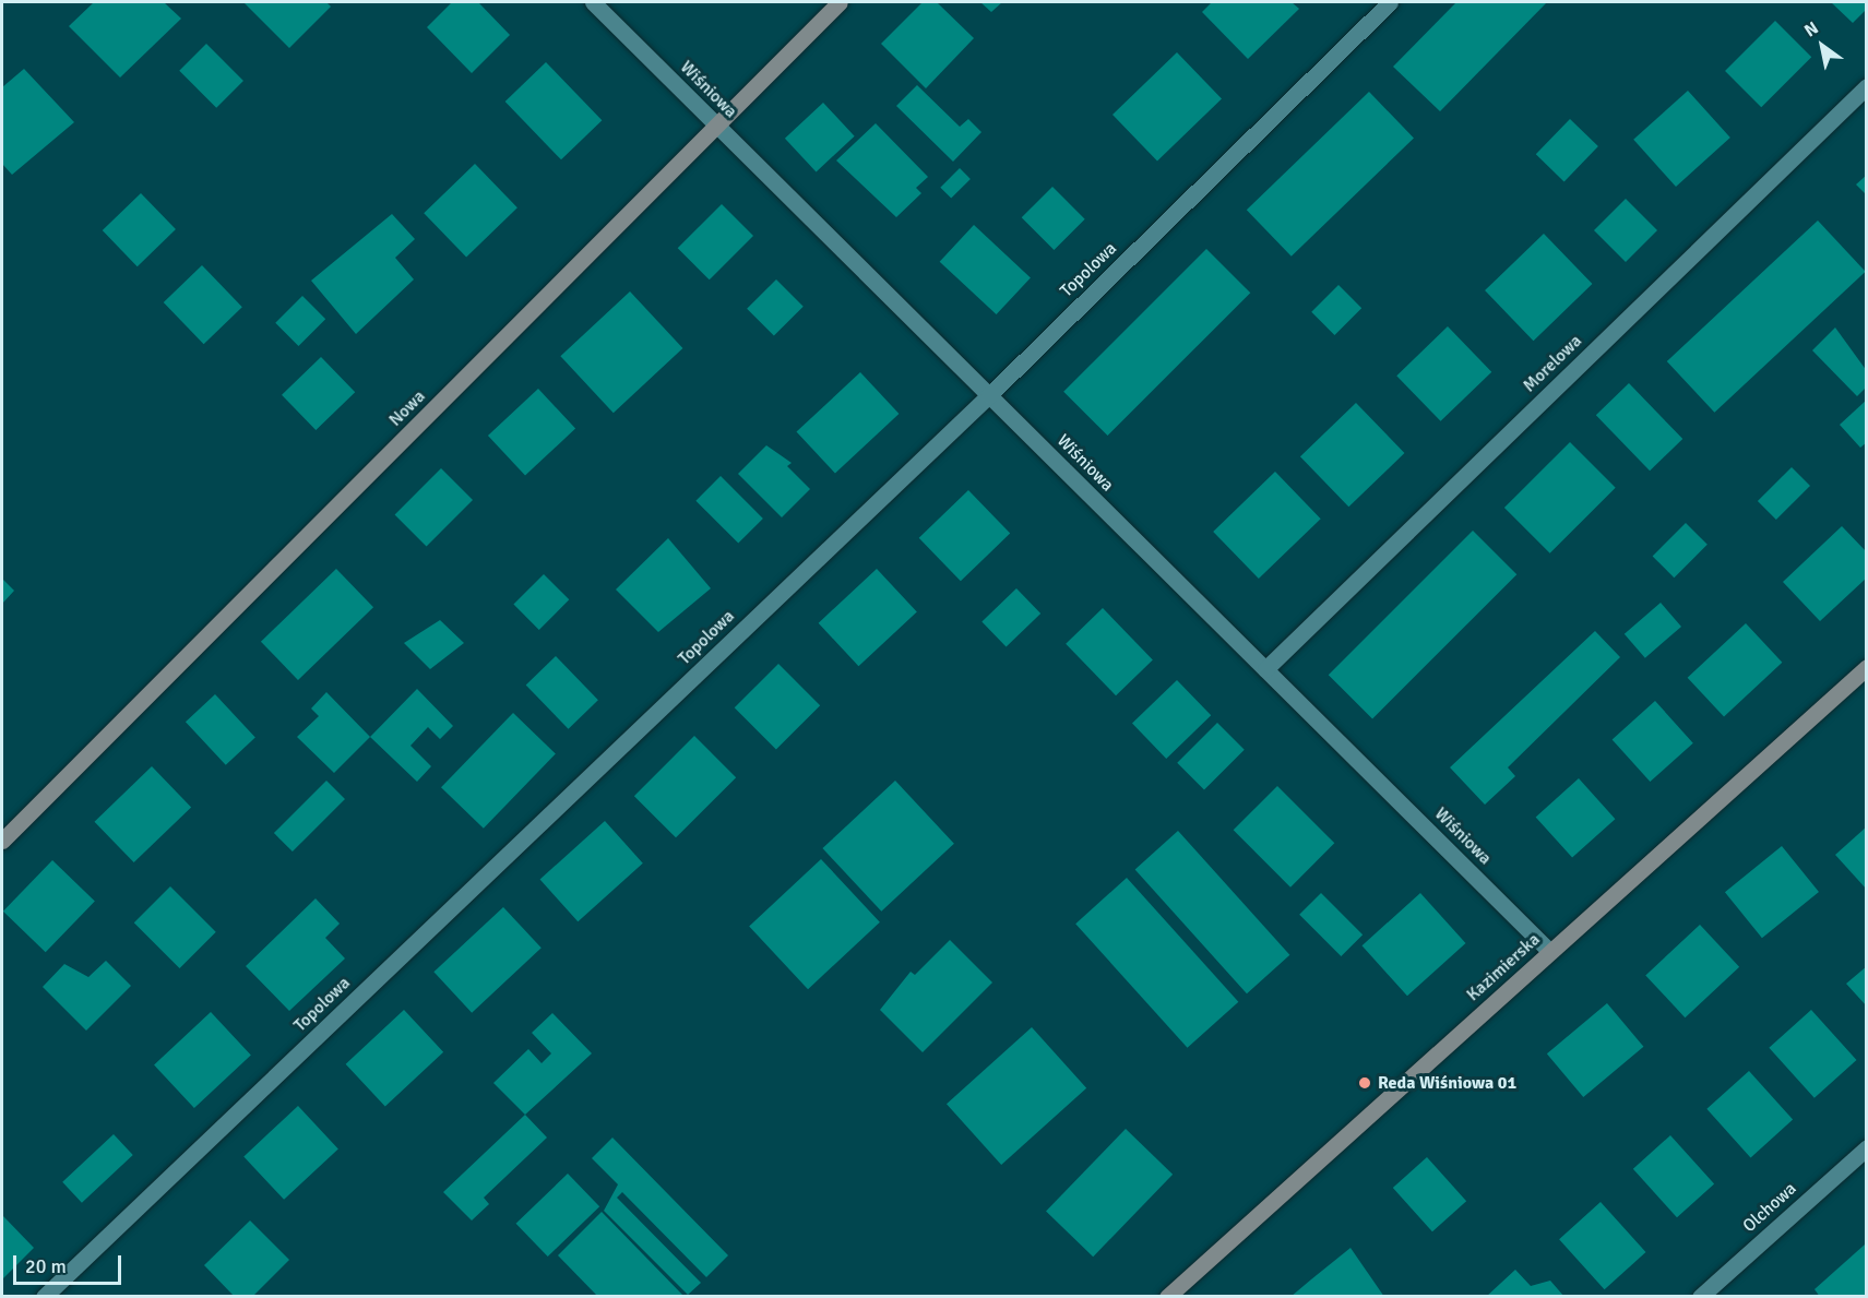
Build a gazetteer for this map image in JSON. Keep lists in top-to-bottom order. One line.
{"streets":{"street":["Wiśniowa","Topolowa","Morelowa","Nowa","Kazimierska","Olchowa"]},"crossings":[["Wiśniowa","Topolowa"],["Wiśniowa","Morelowa"],["Wiśniowa","Nowa"],["Wiśniowa","Kazimierska"]],"places":["Reda Wiśniowa 01"],"scale_bar":"20 m","north":"top left"}
